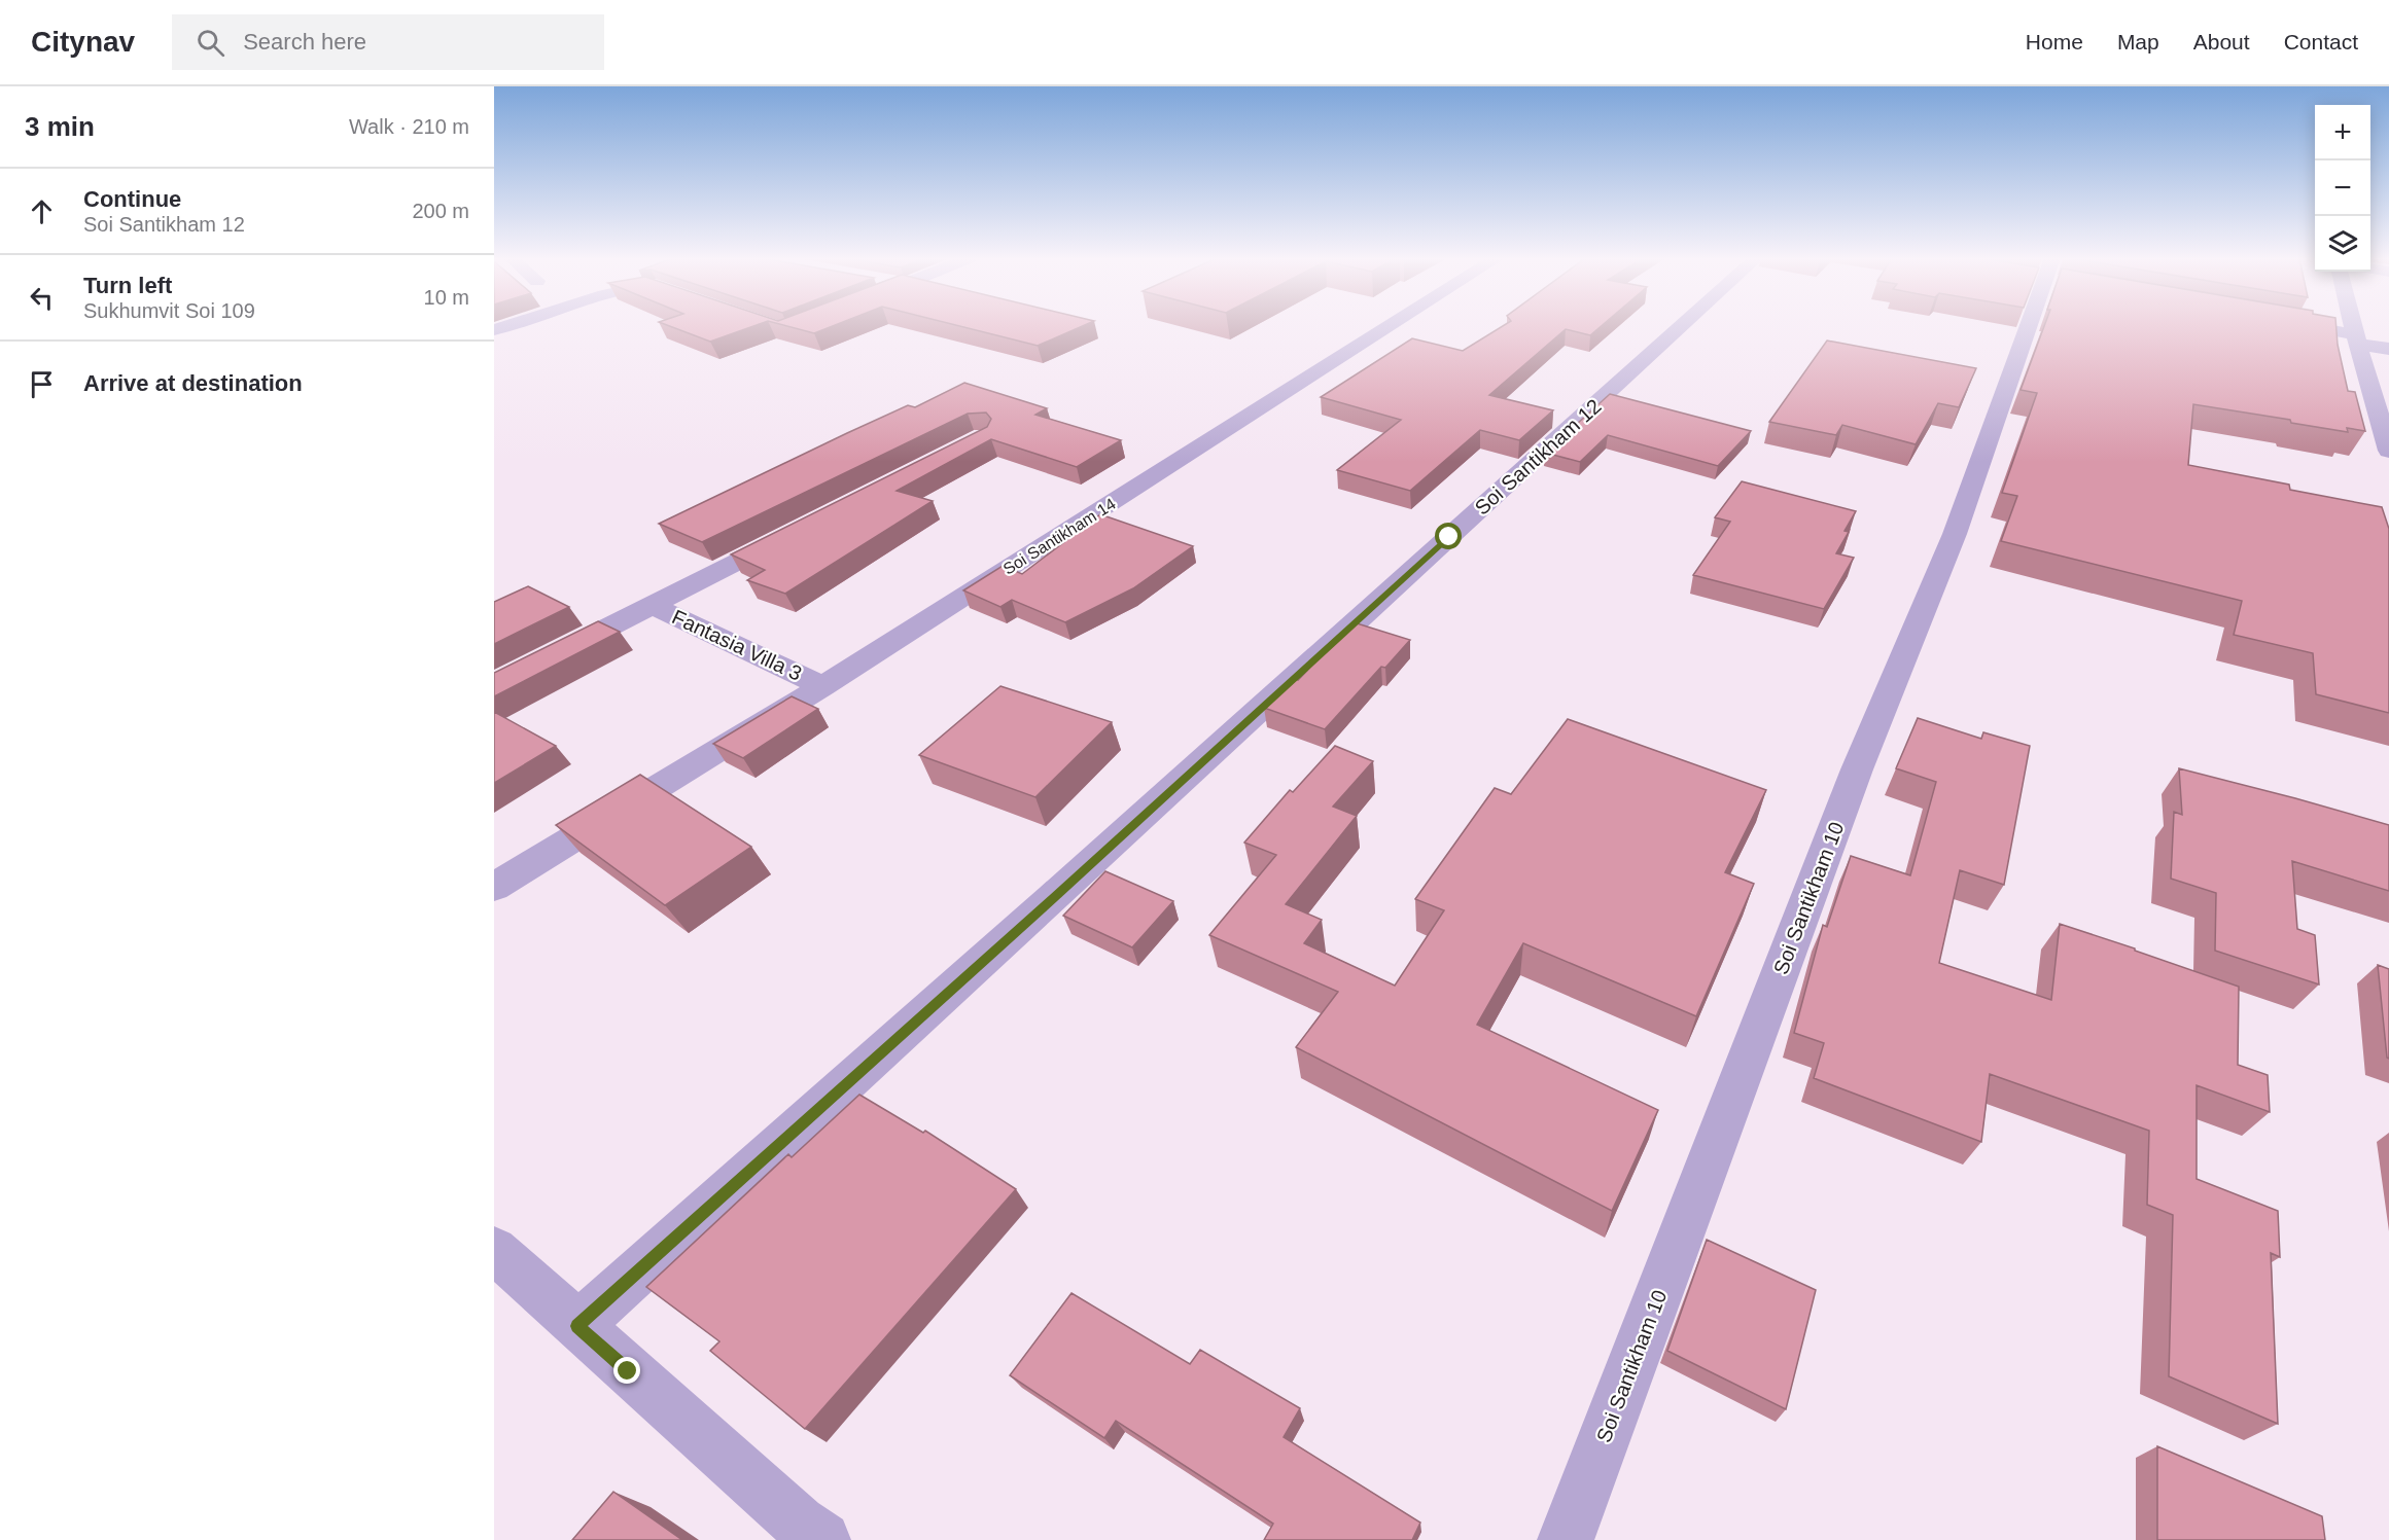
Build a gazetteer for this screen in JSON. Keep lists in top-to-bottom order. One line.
{"streets":{"street":["Soi Santikham 12","Soi Santikham 14","Fantasia Villa 3","Soi Santikham 10"]},"crossings":[["Soi Santikham 14","Fantasia Villa 3"]],"page":{"header":"Citynav","search":"Search here","nav":["Home","Map","About","Contact"],"heading":["3 min","Walk · 210 m"],"map_buttons":["+","−"],"list":[["Continue","Soi Santikham 12","200 m"],["Turn left","Sukhumvit Soi 109","10 m"],"Arrive at destination"]}}
